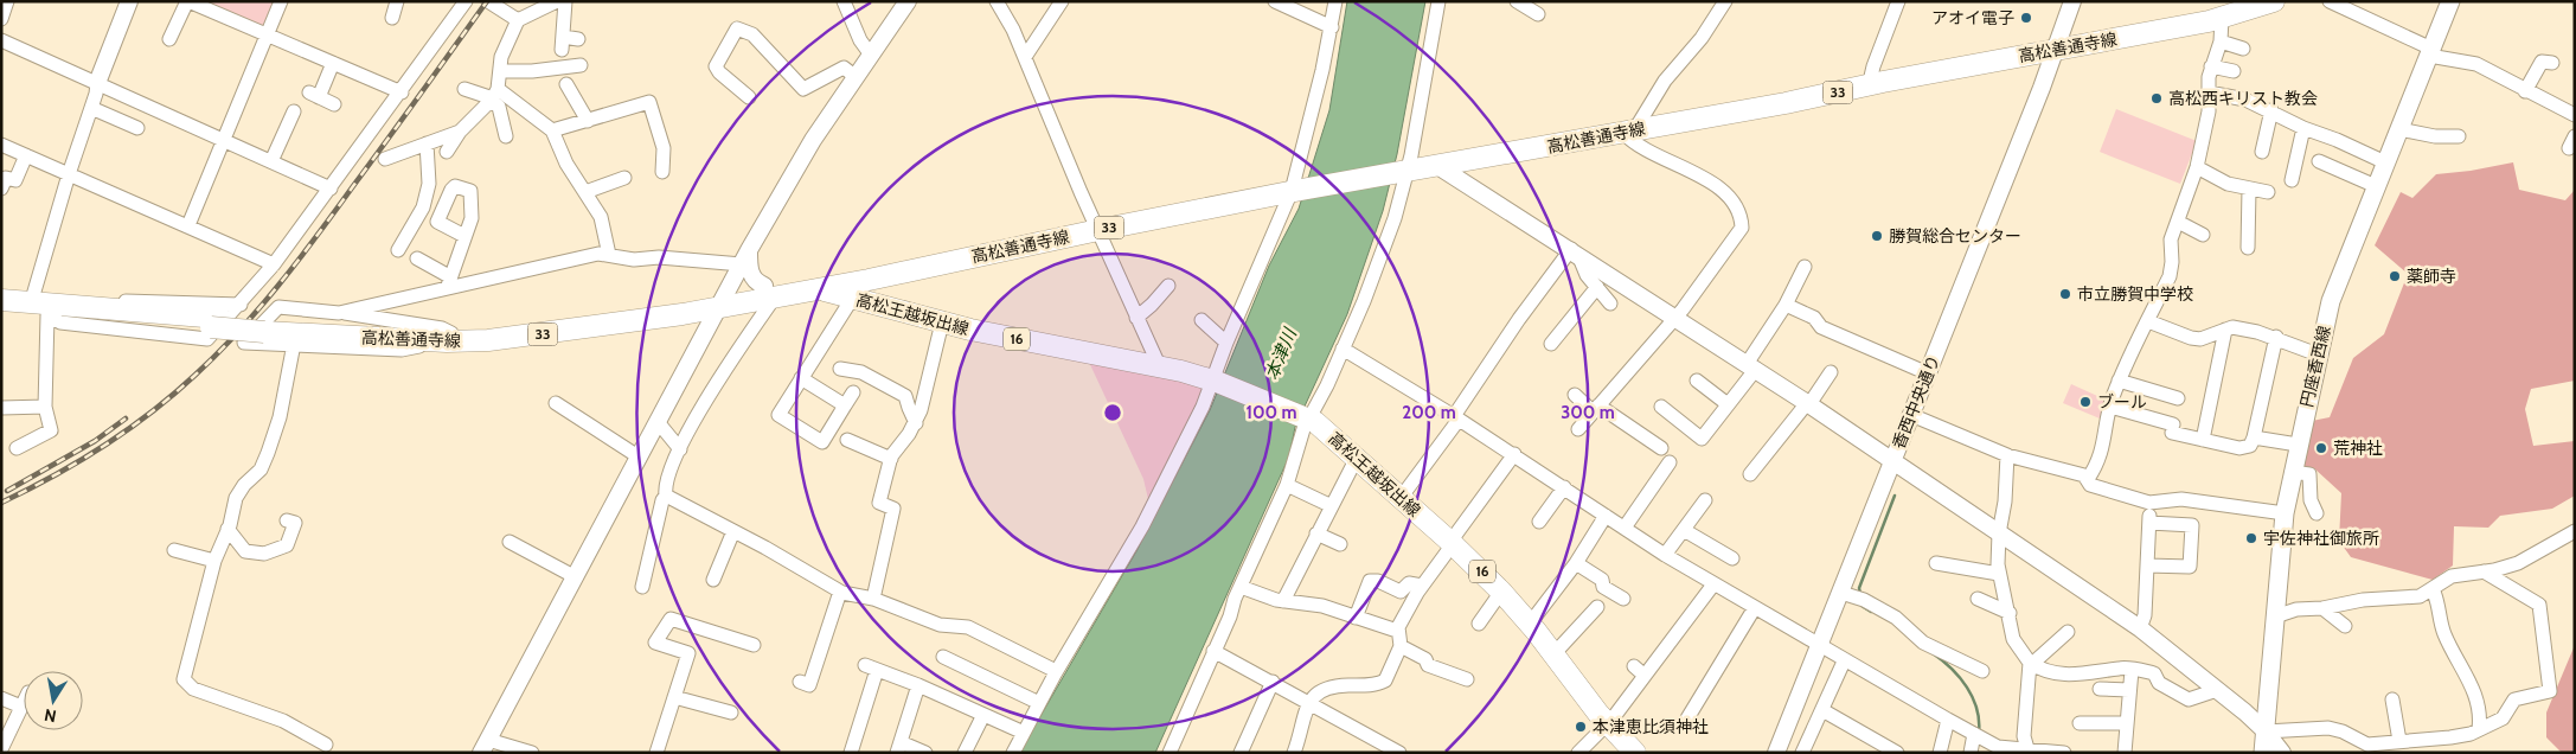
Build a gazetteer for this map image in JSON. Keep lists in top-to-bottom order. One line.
{"streets":{"main road":["高松善通寺線","33","高松王越坂出線","16","円座香西線"],"street":["香西中央通り"]},"crossings":[["高松善通寺線","高松王越坂出線"],["高松善通寺線","香西中央通り"]],"water":["本津川"],"places":["アオイ電子","高松西キリスト教会","勝賀総合センター","薬師寺","市立勝賀中学校","ブール","荒神社","宇佐神社御旅所","本津恵比須神社"],"north":"bottom","rings":["100 m","200 m","300 m"]}
